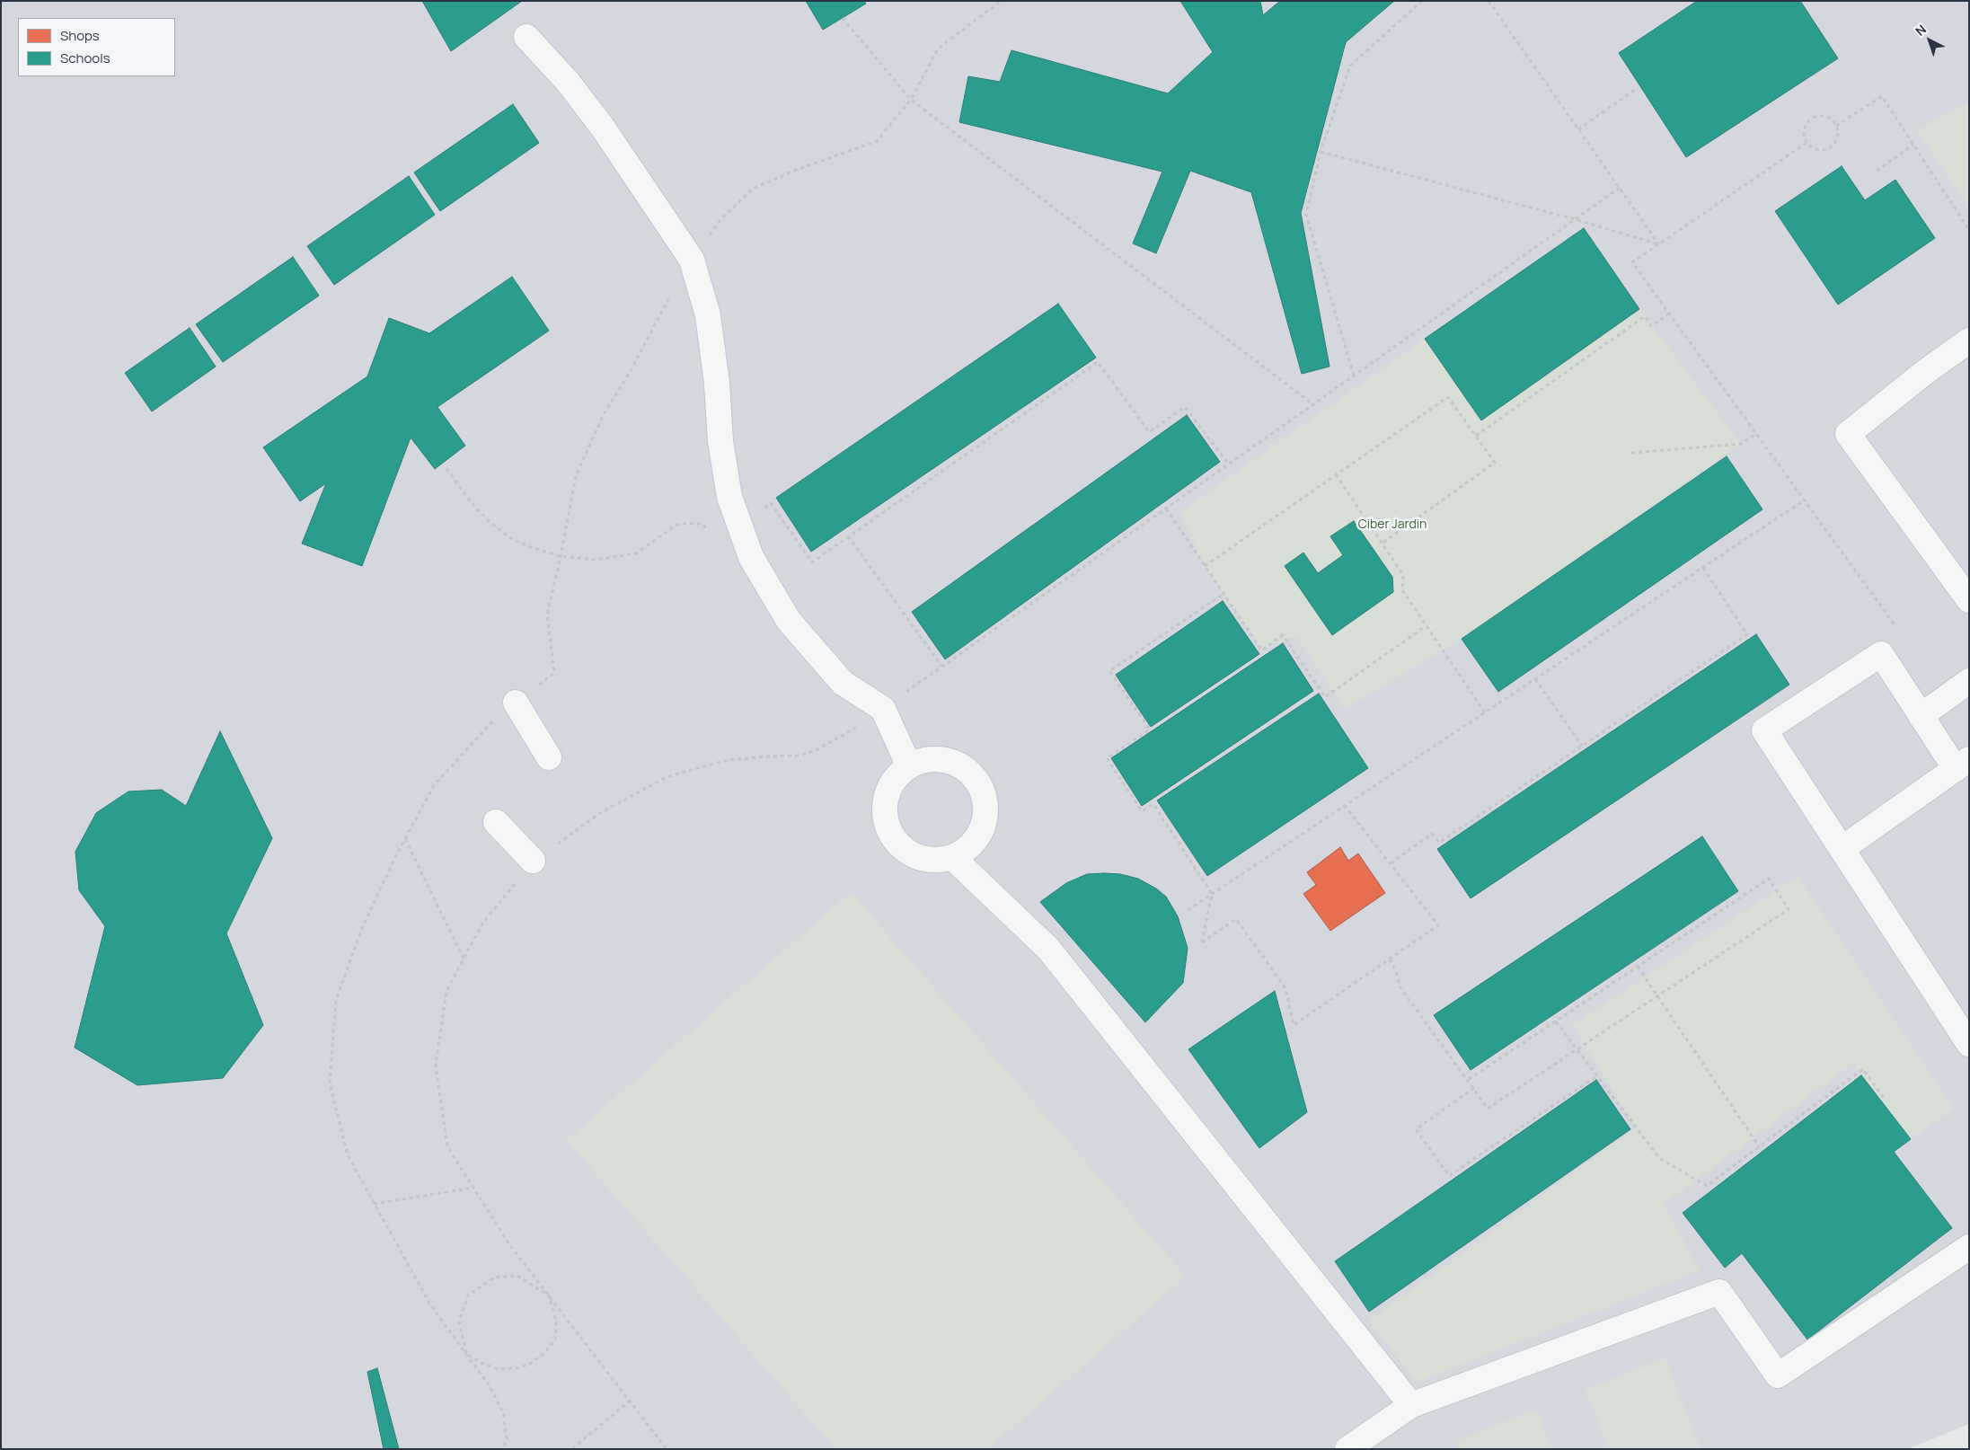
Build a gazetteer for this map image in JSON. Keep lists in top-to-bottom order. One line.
{"parks":["Ciber Jardin"],"legend":["Shops","Schools"],"north":"top left"}
